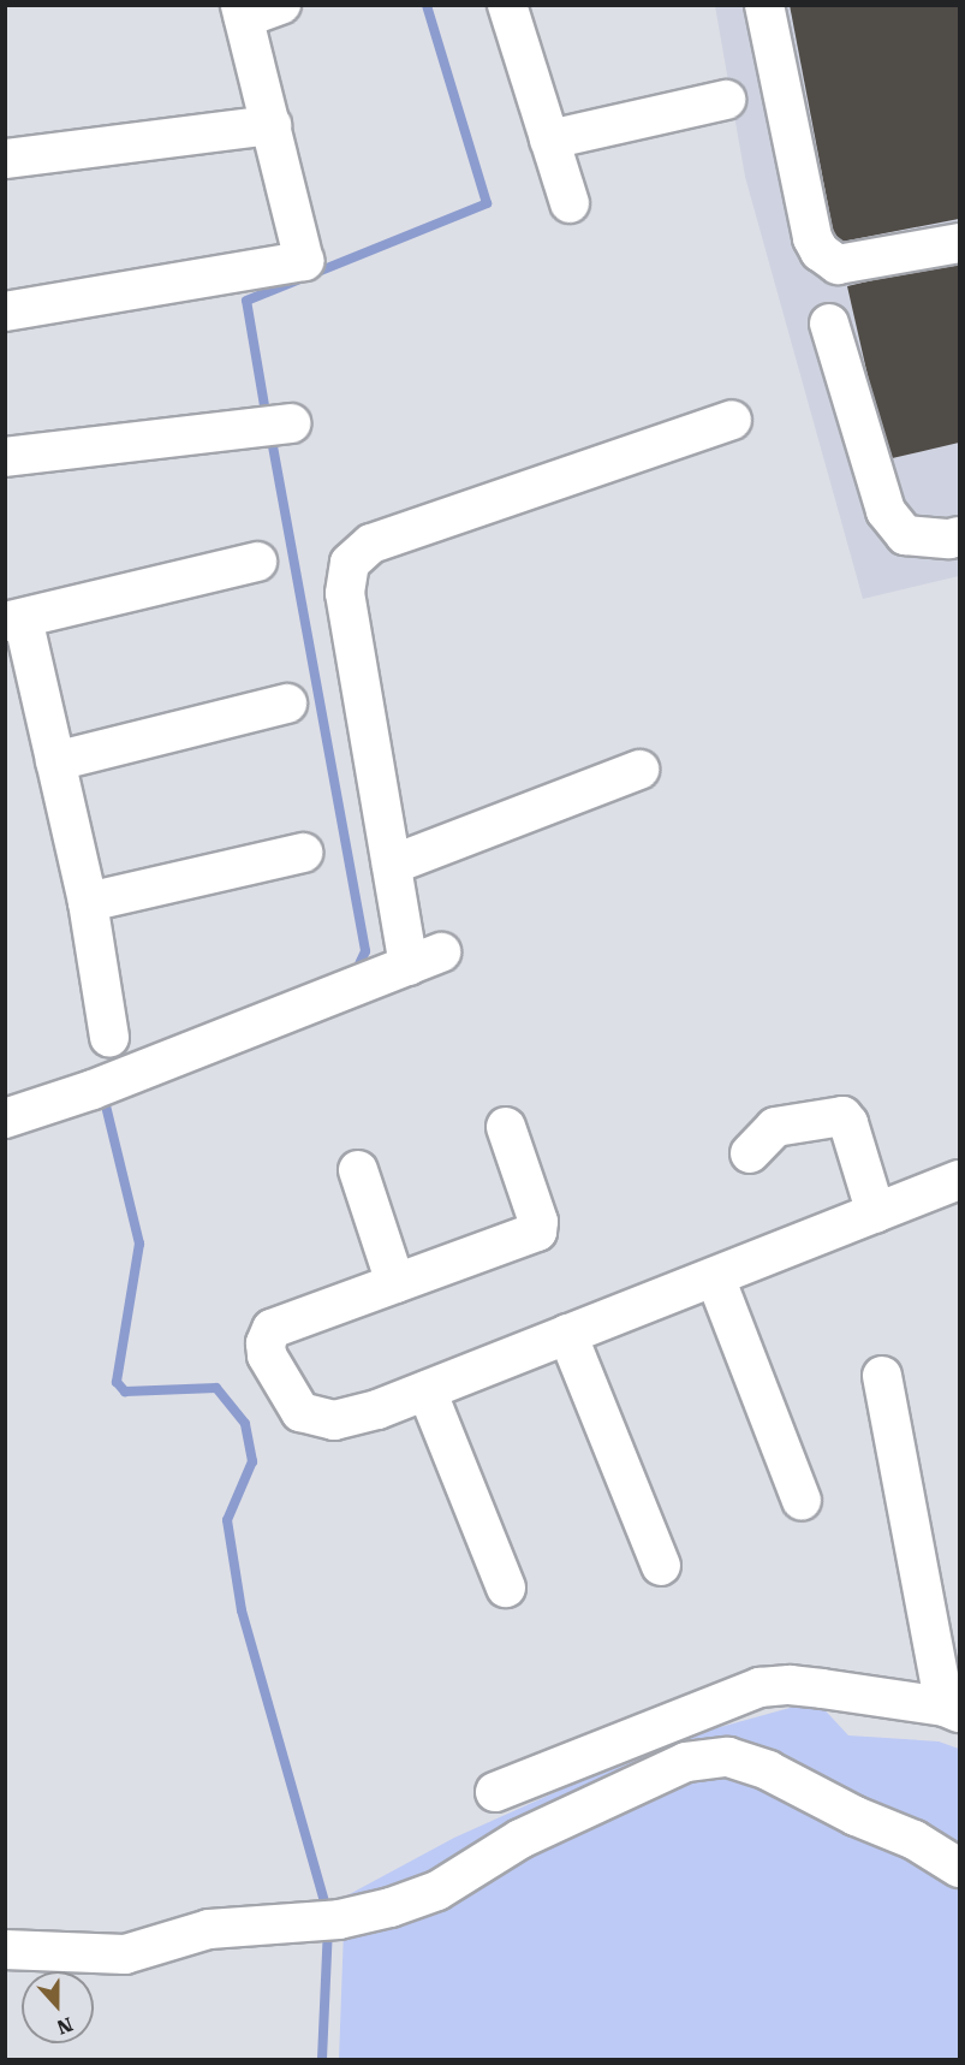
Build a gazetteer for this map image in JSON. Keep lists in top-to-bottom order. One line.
{"north":"bottom"}
